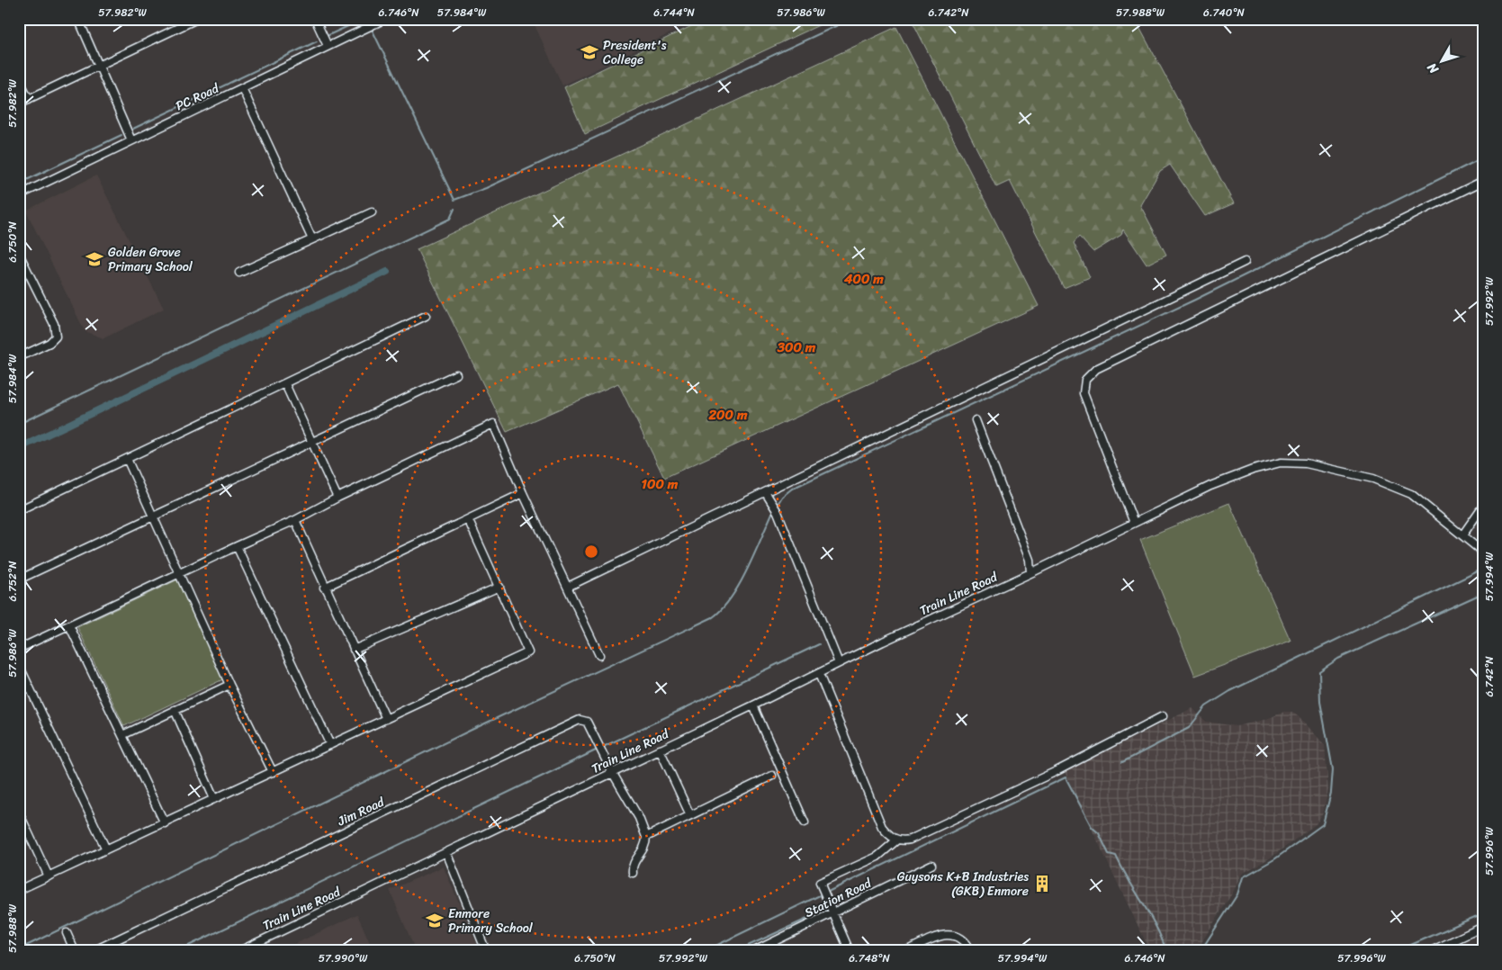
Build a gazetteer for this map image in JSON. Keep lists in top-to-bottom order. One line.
{"streets":{"street":["PC Road","Train Line Road","Jim Road","Station Road"]},"crossings":[["Train Line Road","Jim Road"]],"places":{"school or university":["President's College","Golden Grove Primary School","Enmore Primary School"],"building":["Guysons K+B Industries (GKB) Enmore"]},"north":"bottom left","coordinates":["57.982°W","6.746°N","57.984°W","6.744°N","57.986°W","6.742°N","57.988°W","6.740°N","6.750°N","57.992°W","57.994°W","6.752°N","57.996°W","57.990°W","6.748°N"],"rings":["400 m","300 m","200 m","100 m"]}
